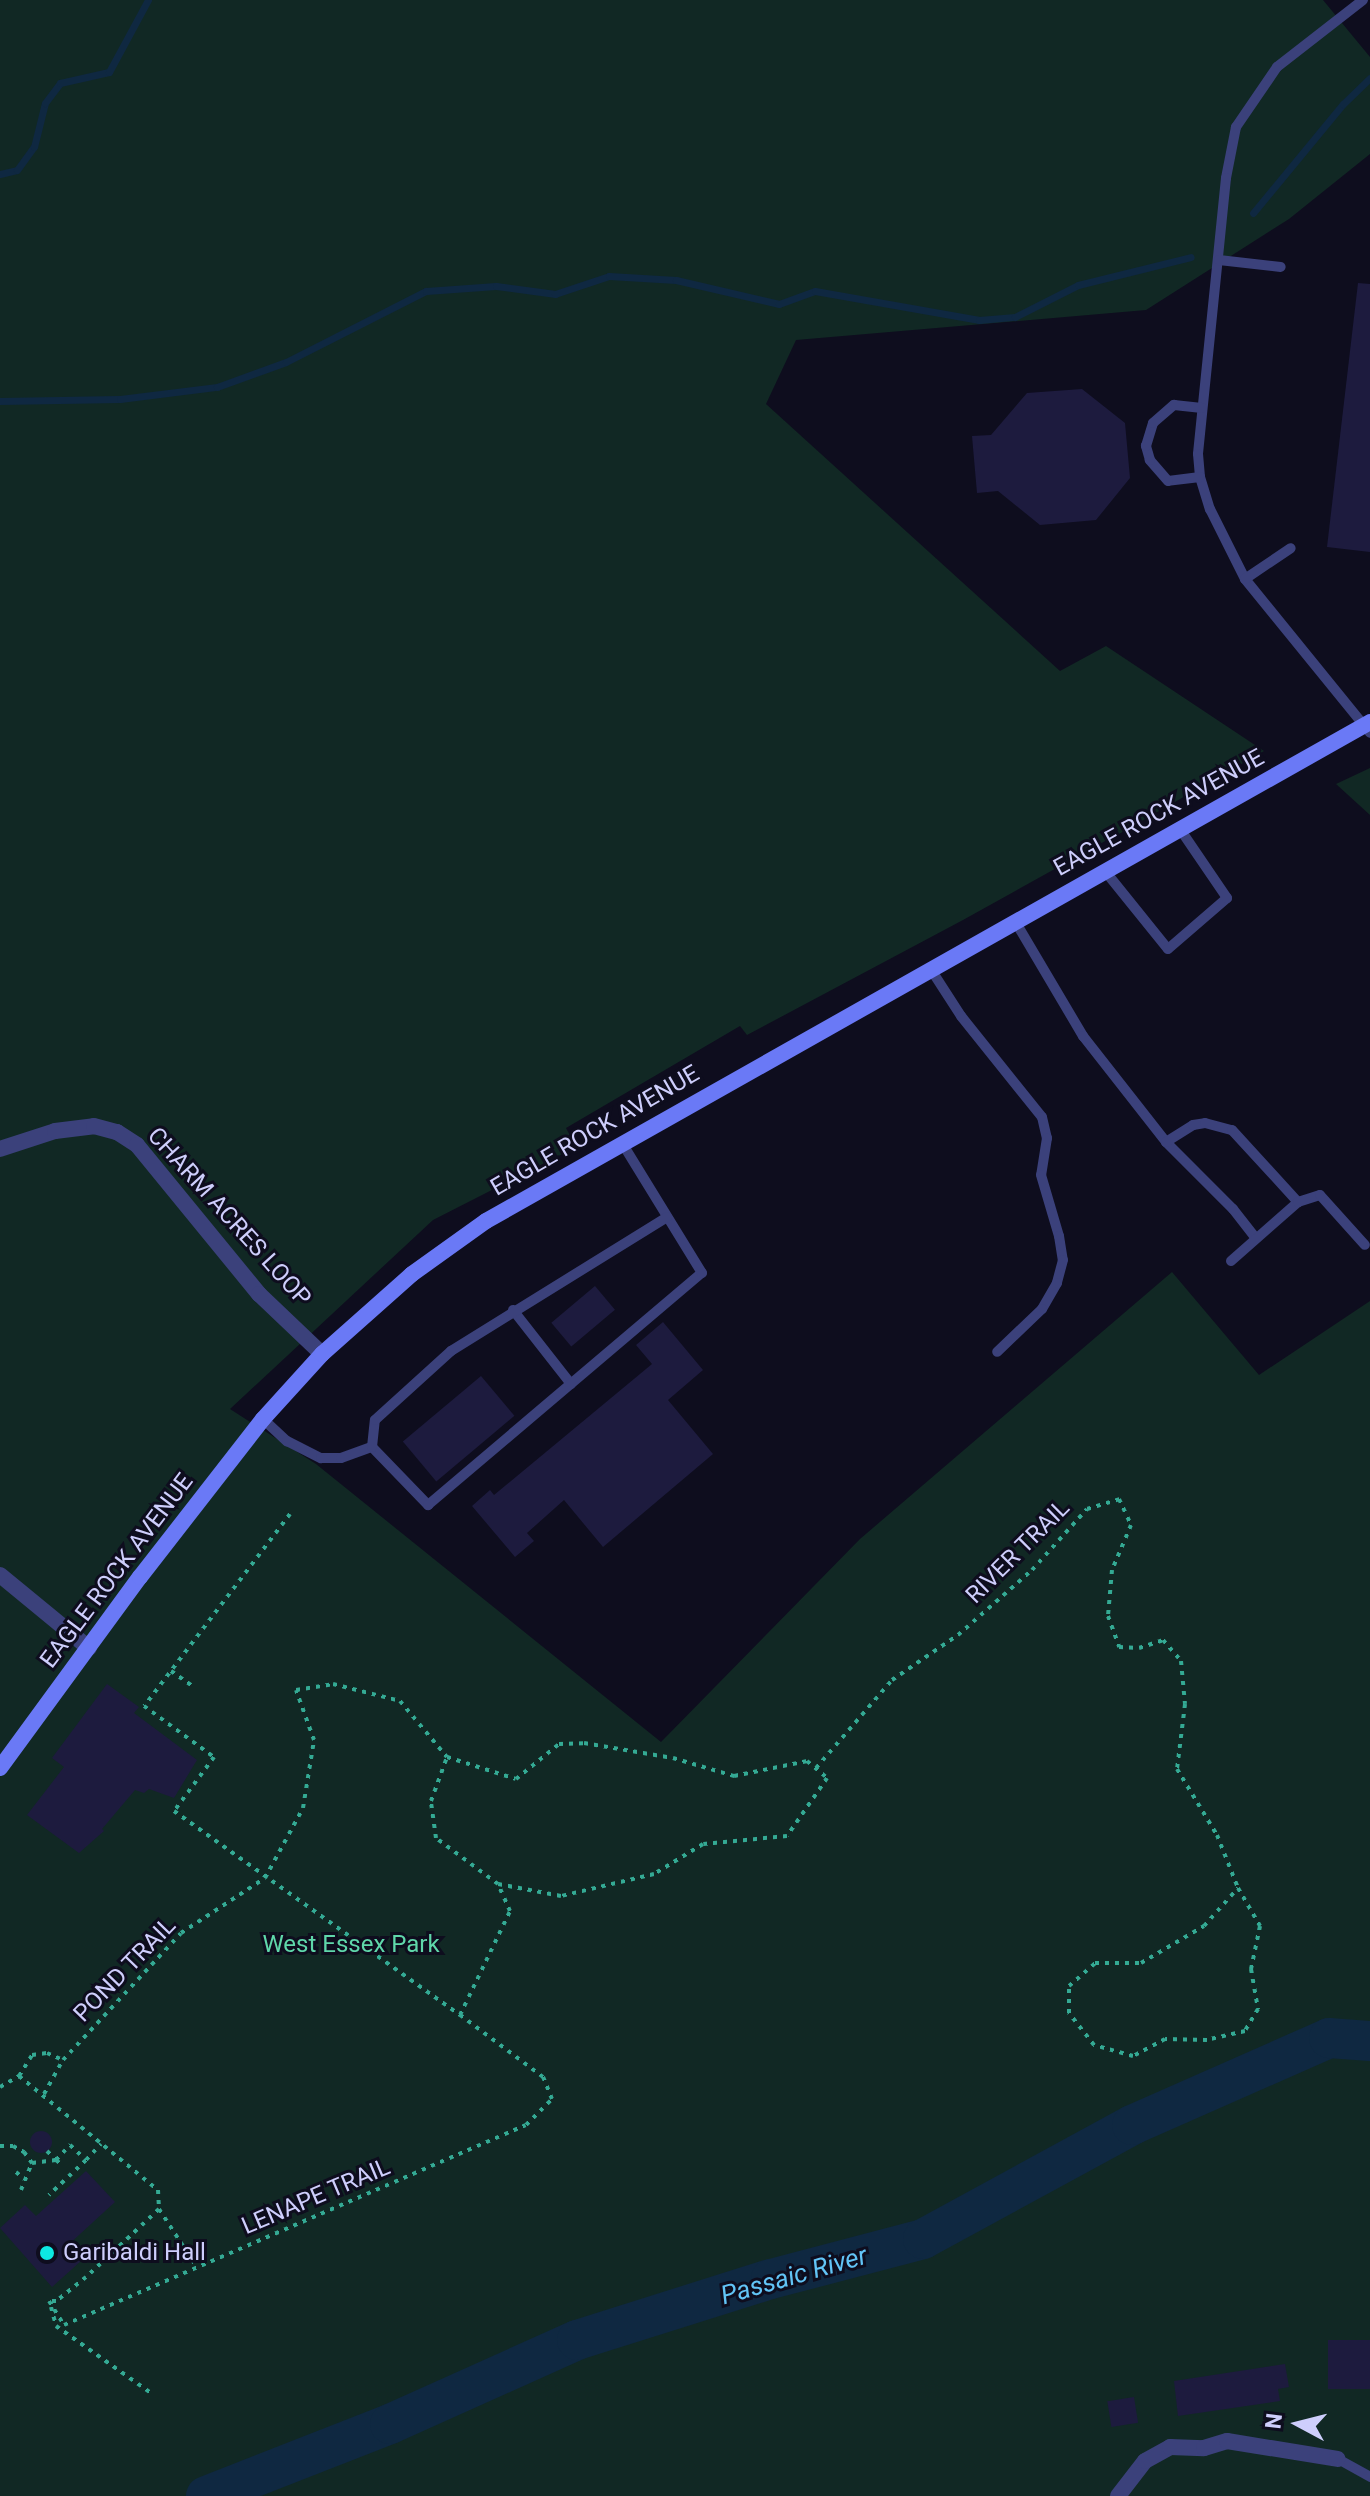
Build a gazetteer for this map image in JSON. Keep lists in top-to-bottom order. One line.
{"streets":{"main road":["EAGLE ROCK AVENUE"],"street":["CHARM ACRES LOOP"],"path":["RIVER TRAIL","POND TRAIL","LENAPE TRAIL"]},"crossings":[["EAGLE ROCK AVENUE","CHARM ACRES LOOP"]],"water":["Passaic River"],"parks":["West Essex Park"],"places":["Garibaldi Hall"],"north":"left"}
